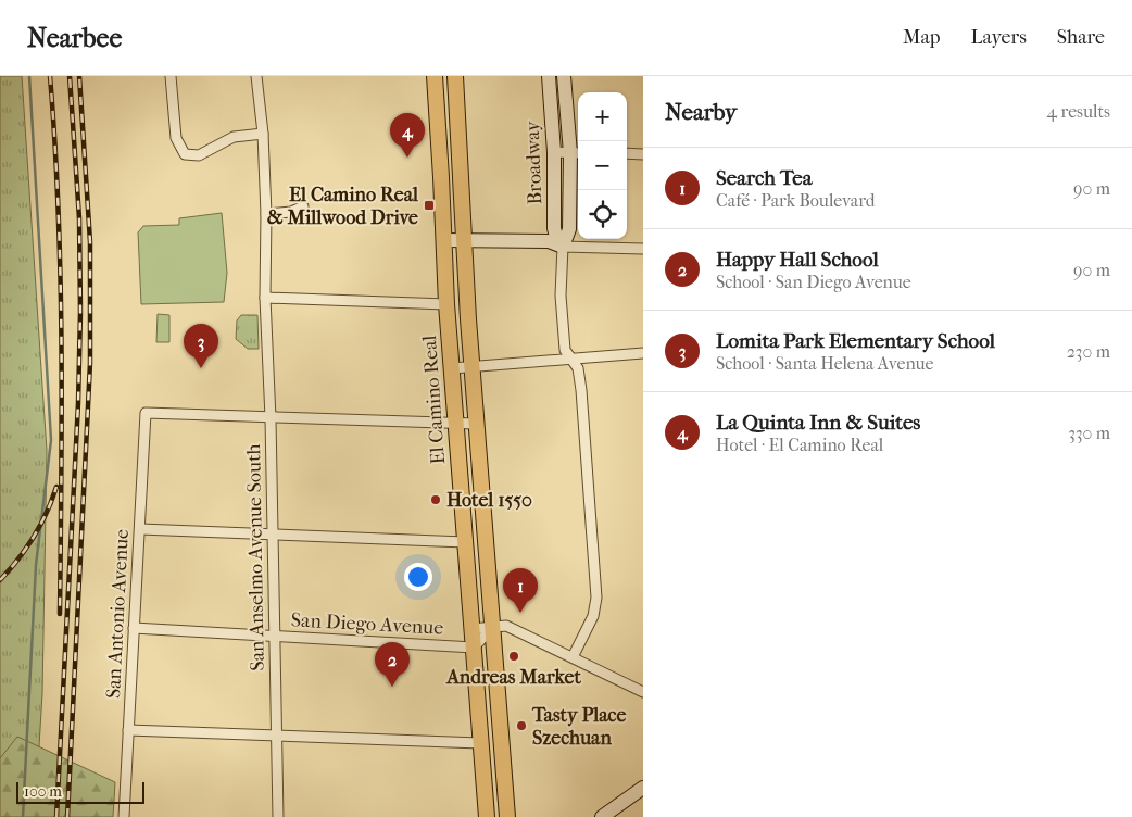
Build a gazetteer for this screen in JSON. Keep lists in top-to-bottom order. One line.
{"streets":{"main road":["El Camino Real"],"street":["Broadway","San Anselmo Avenue South","San Antonio Avenue","San Diego Avenue"]},"crossings":[["El Camino Real","San Diego Avenue"],["San Anselmo Avenue South","San Antonio Avenue"],["San Anselmo Avenue South","San Diego Avenue"],["San Antonio Avenue","San Diego Avenue"]],"places":{"transit":["El Camino Real & Millwood Drive"],"other":["Hotel 1550","Andreas Market","Tasty Place Szechuan"]},"scale_bar":"100 m","page":{"header":"Nearbee","nav":["Map","Layers","Share"],"heading":["Nearby","4 results"],"map_buttons":["+","−"],"pins":["4","3","1","2"],"list":[{"mark":"1","name":"Search Tea","note":"Café · Park Boulevard","value":"90 m"},{"mark":"2","name":"Happy Hall School","note":"School · San Diego Avenue","value":"90 m"},{"mark":"3","name":"Lomita Park Elementary School","note":"School · Santa Helena Avenue","value":"230 m"},{"mark":"4","name":"La Quinta Inn & Suites","note":"Hotel · El Camino Real","value":"330 m"}],"scale":"100 m"}}
